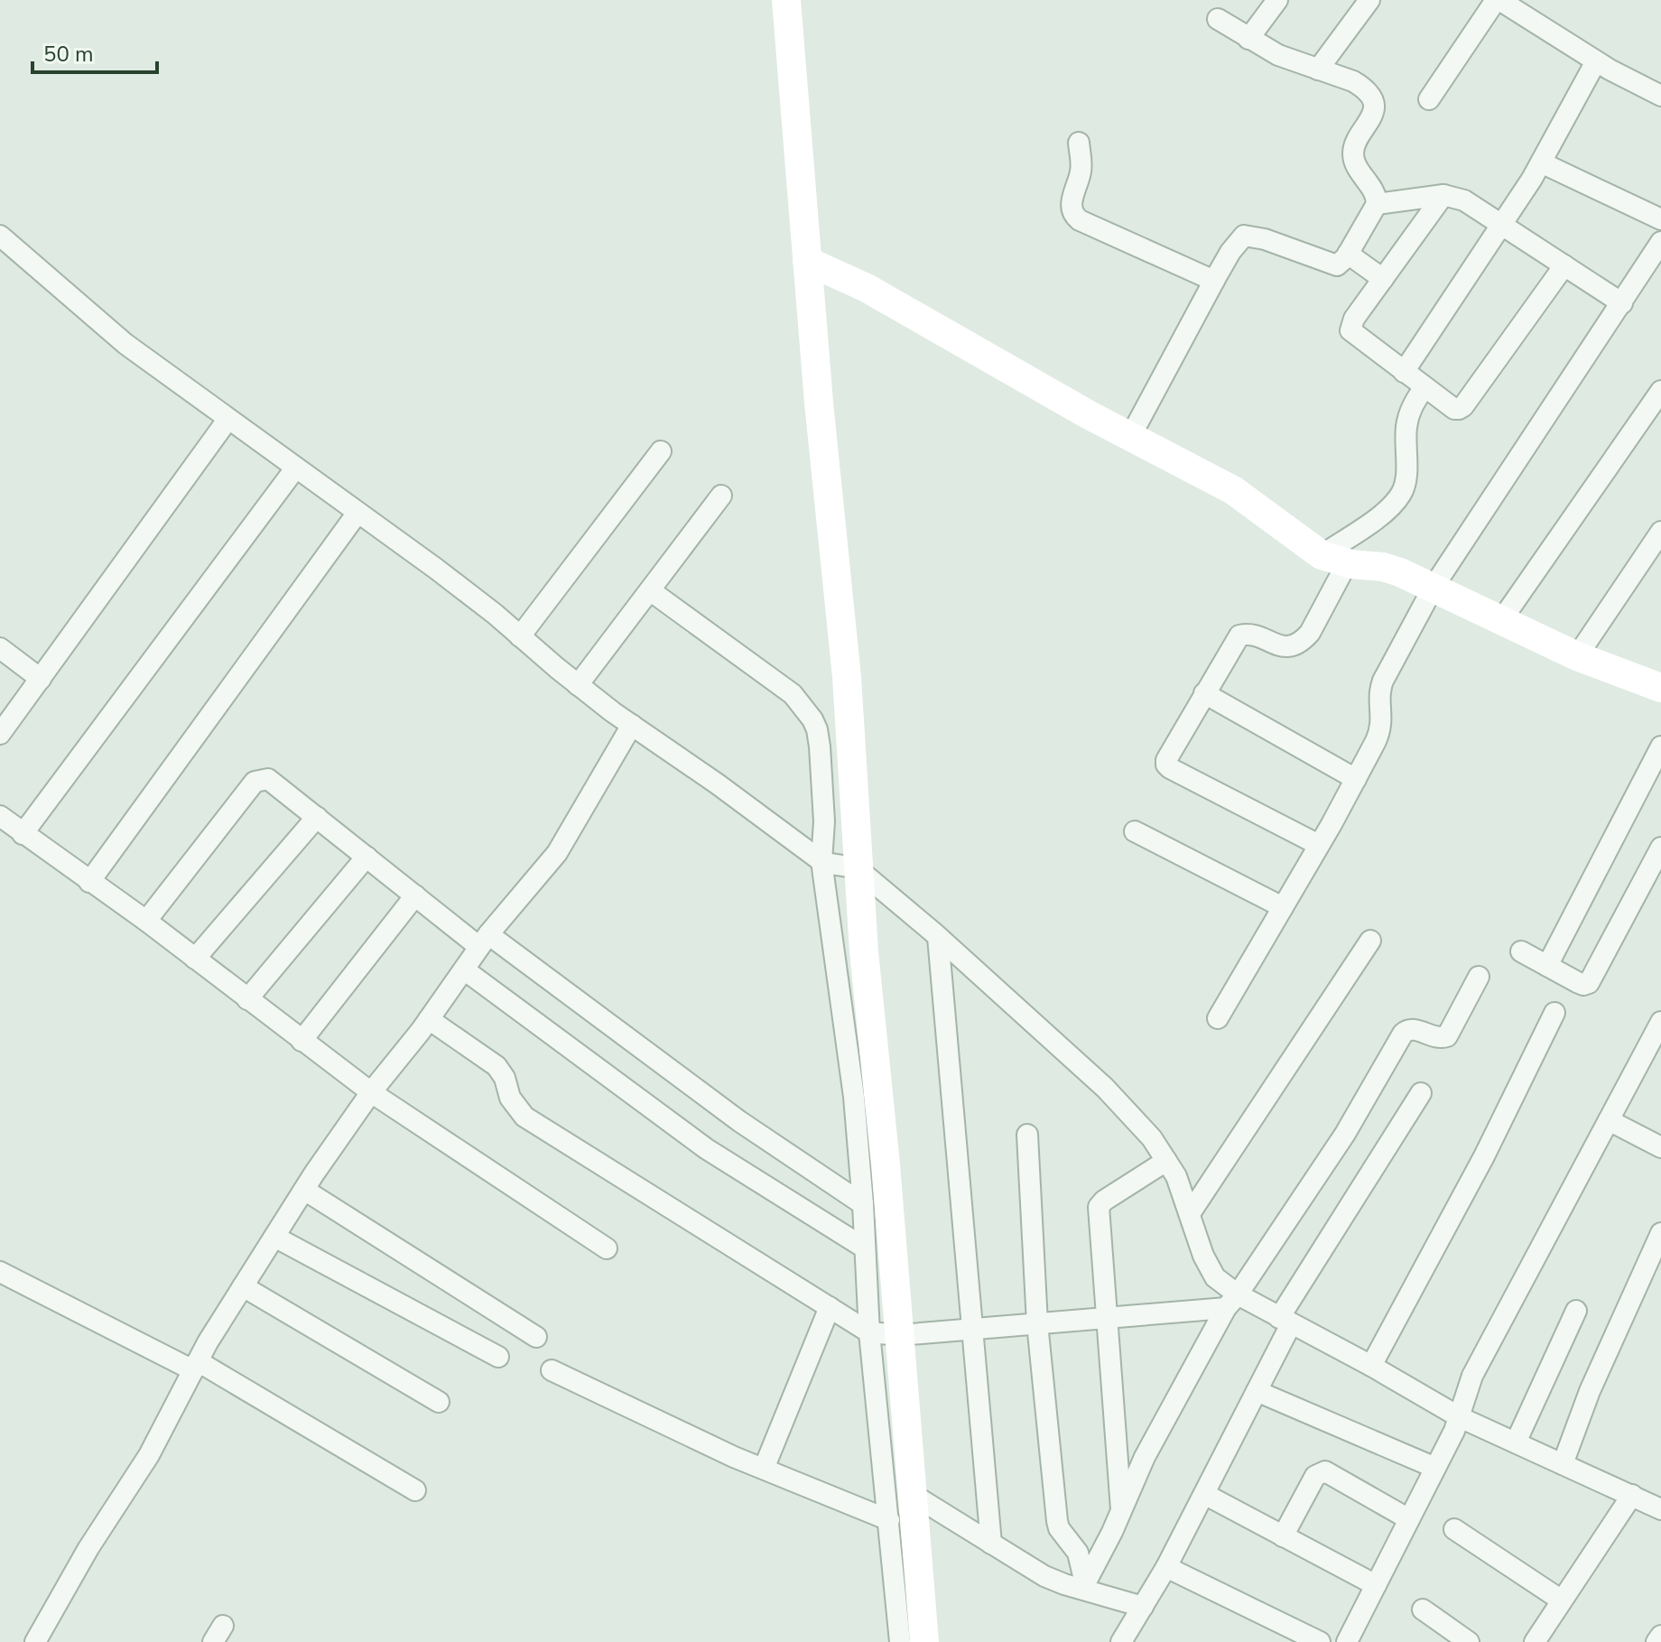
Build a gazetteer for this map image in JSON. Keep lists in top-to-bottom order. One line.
{"scale_bar":"50 m"}
